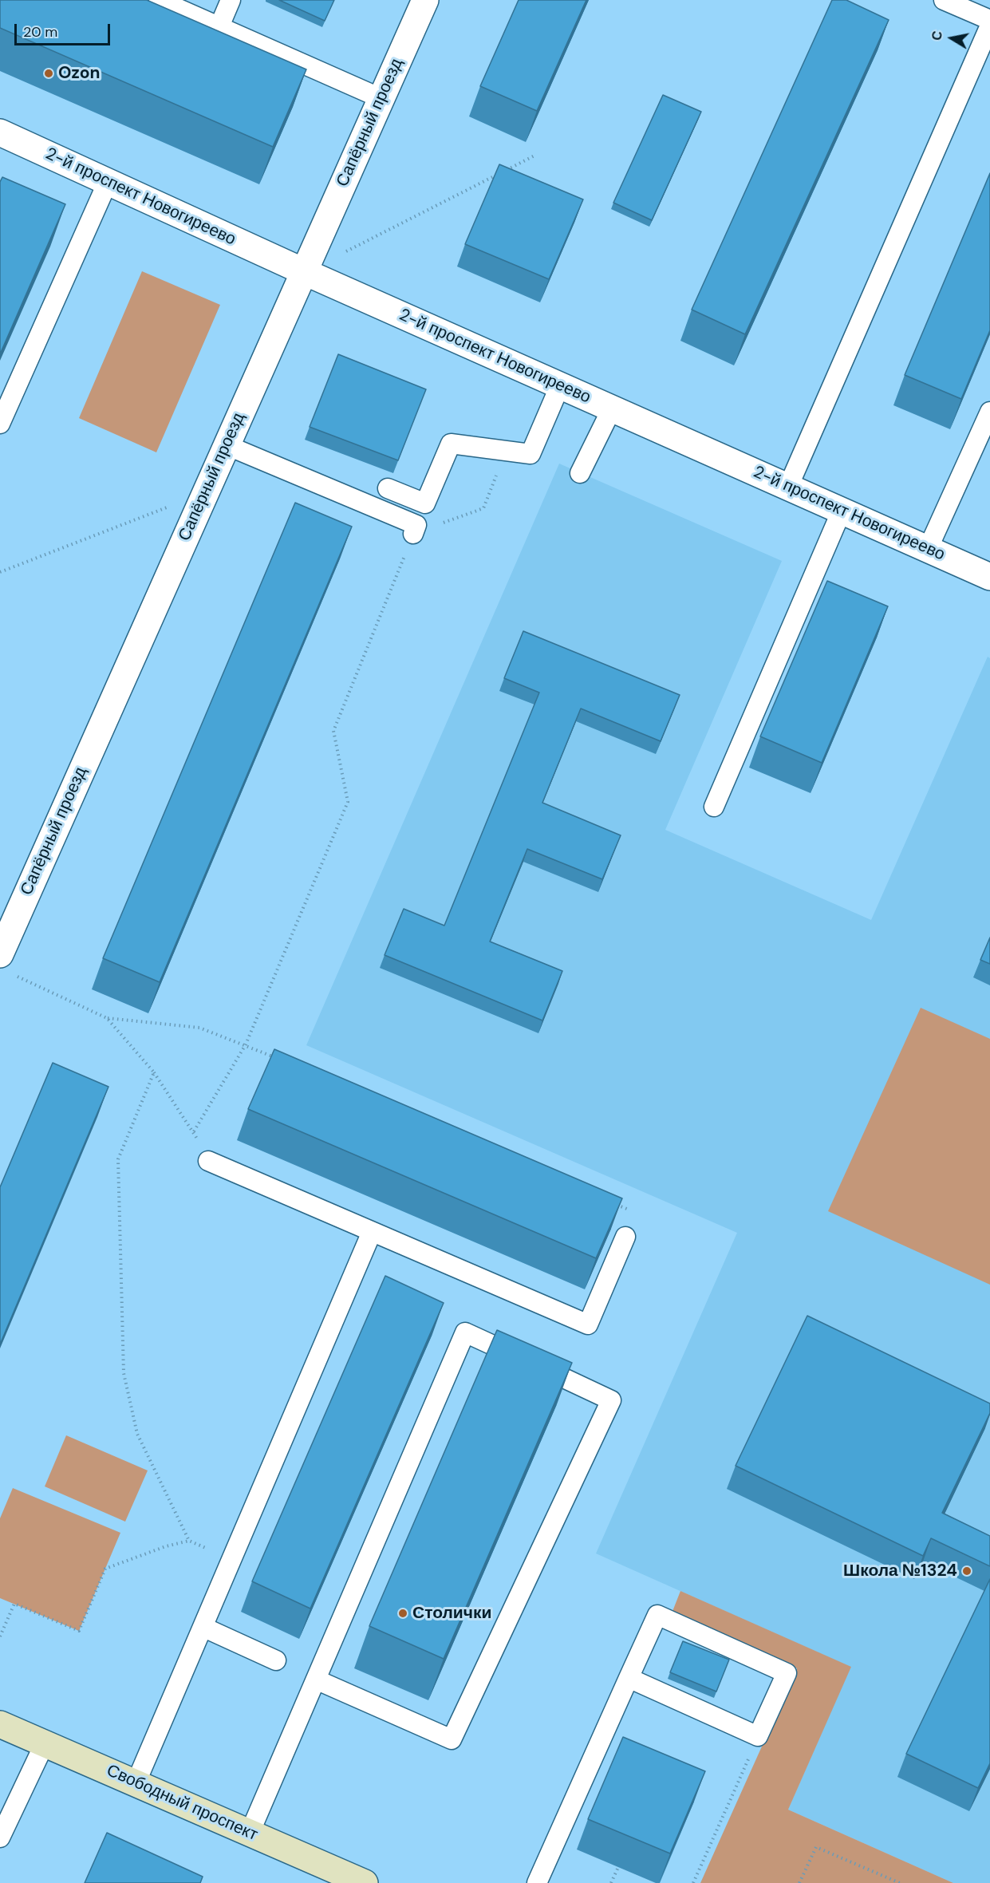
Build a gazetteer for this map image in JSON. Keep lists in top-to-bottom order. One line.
{"streets":{"main road":["Свободный проспект"],"street":["Сапёрный проезд","2-й проспект Новогиреево"]},"crossings":[["Сапёрный проезд","2-й проспект Новогиреево"]],"places":["Ozon","Школа №1324","Столички"],"scale_bar":"20 m","north":"left"}
